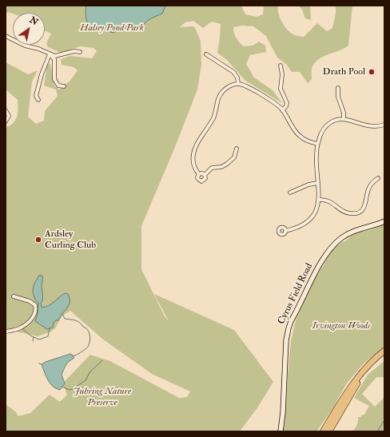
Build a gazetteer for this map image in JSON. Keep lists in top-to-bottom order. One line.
{"streets":{"street":["Cyrus Field Road"]},"parks":["Halsey Pond Park","Irvington Woods","Juhring Nature Preserve"],"places":["Drath Pool","Ardsley Curling Club"],"north":"top right"}
